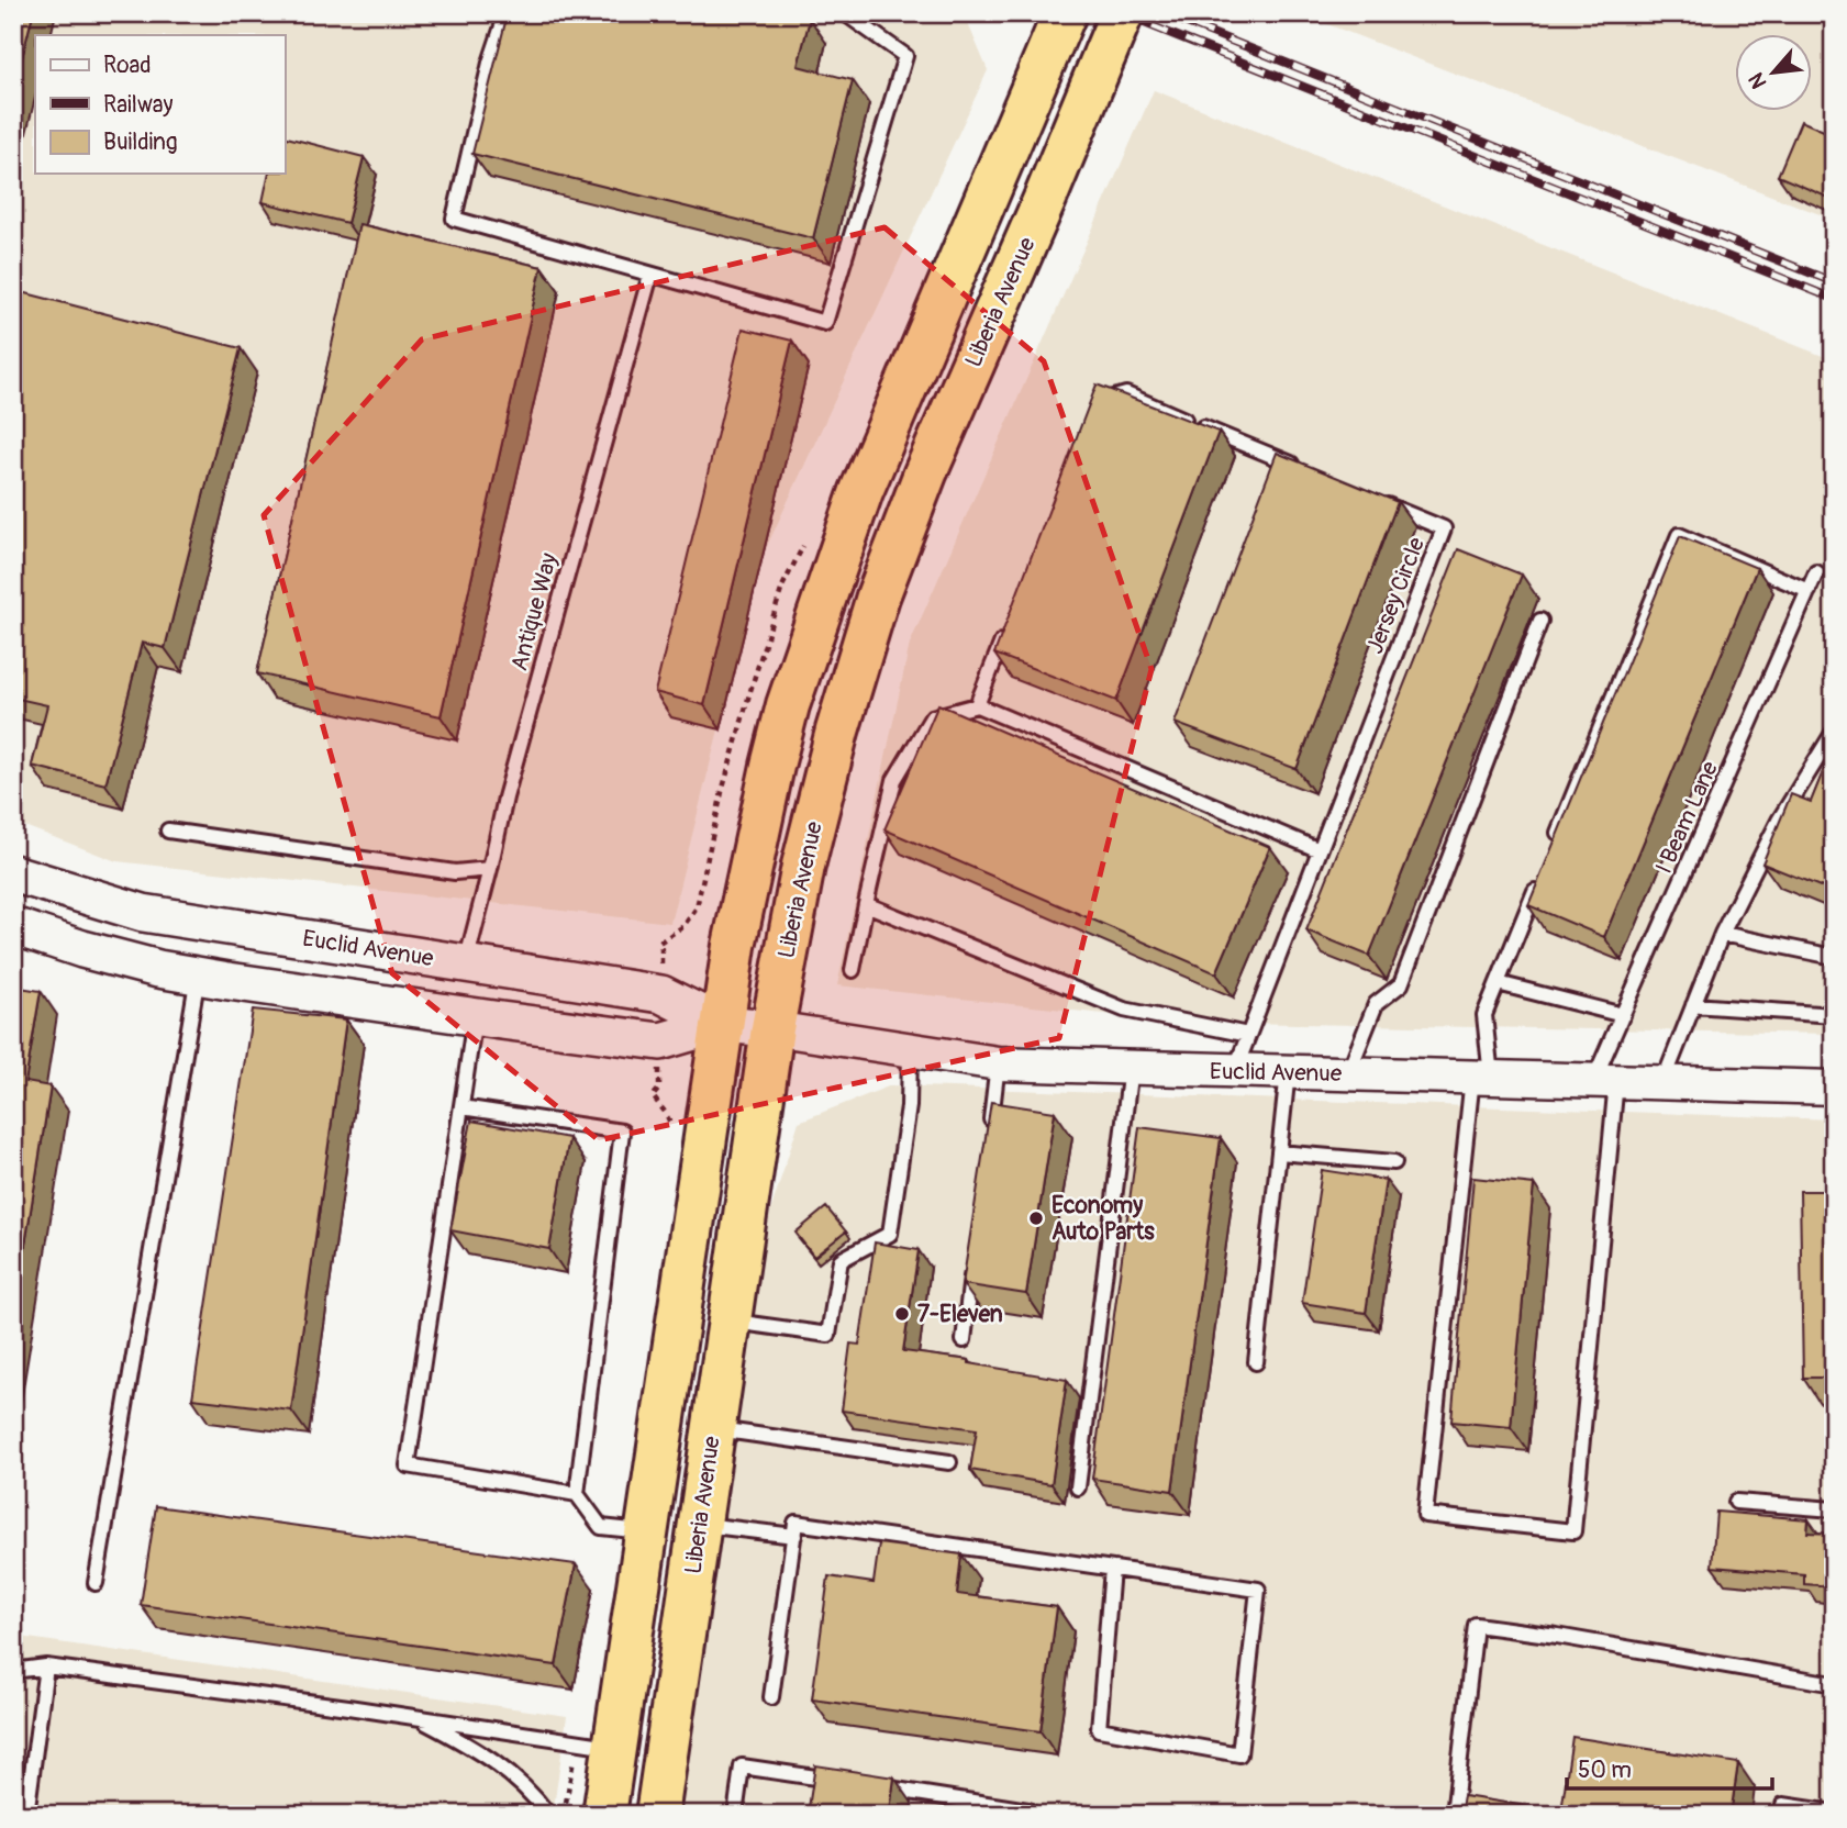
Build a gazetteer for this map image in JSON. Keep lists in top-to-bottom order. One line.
{"streets":{"highway":["Liberia Avenue"],"main road":["Euclid Avenue"],"lane":["Jersey Circle","Antique Way","I Beam Lane"]},"crossings":[["Liberia Avenue","Euclid Avenue"],["Jersey Circle","Euclid Avenue"],["Antique Way","Euclid Avenue"],["I Beam Lane","Euclid Avenue"]],"places":["Economy Auto Parts","7-Eleven"],"legend":["Road","Railway","Building"],"scale_bar":"50 m","north":"bottom left"}
